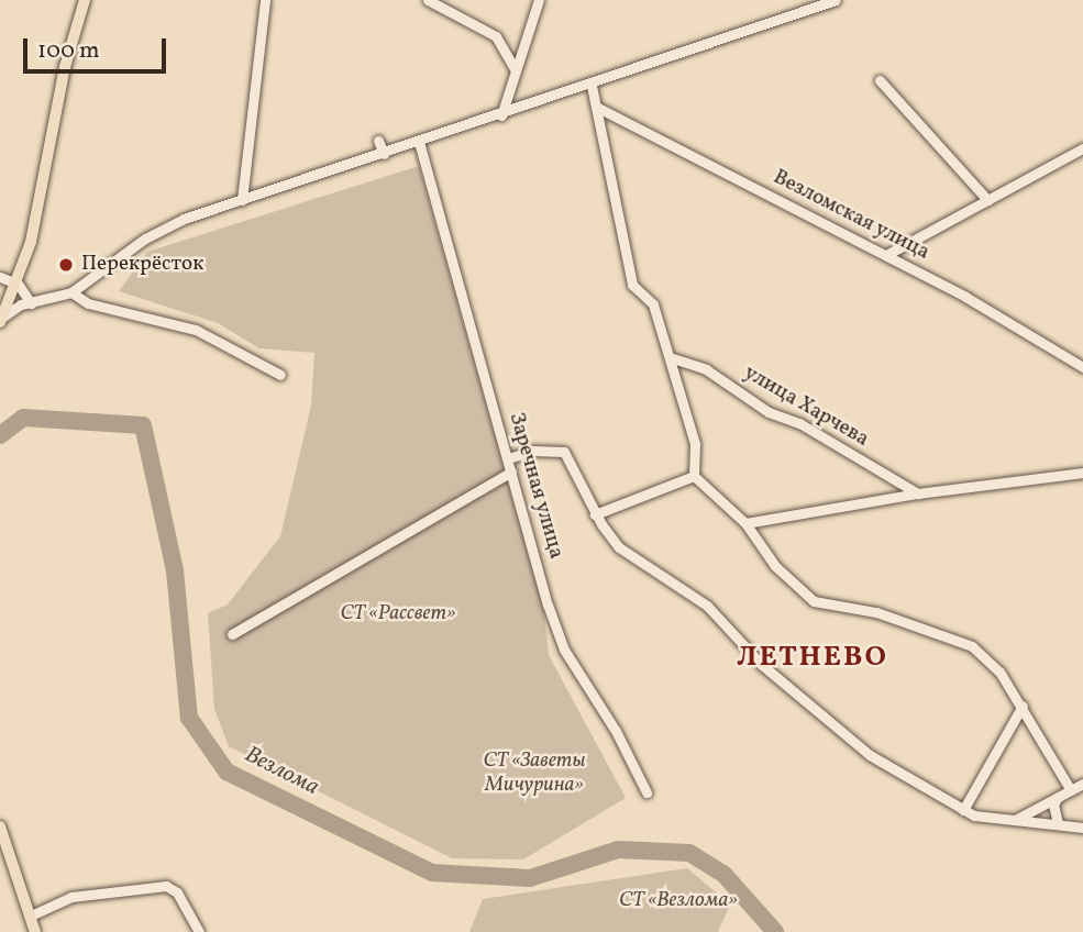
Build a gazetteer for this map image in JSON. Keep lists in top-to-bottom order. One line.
{"streets":{"street":["Везломская улица","улица Харчева","Заречная улица"]},"districts":["ЛЕТНЕВО"],"water":["Везлома"],"parks":["СТ «Рассвет»","СТ «Заветы Мичурина»","СТ «Везлома»"],"places":["Перекрёсток"],"scale_bar":"100 m"}
